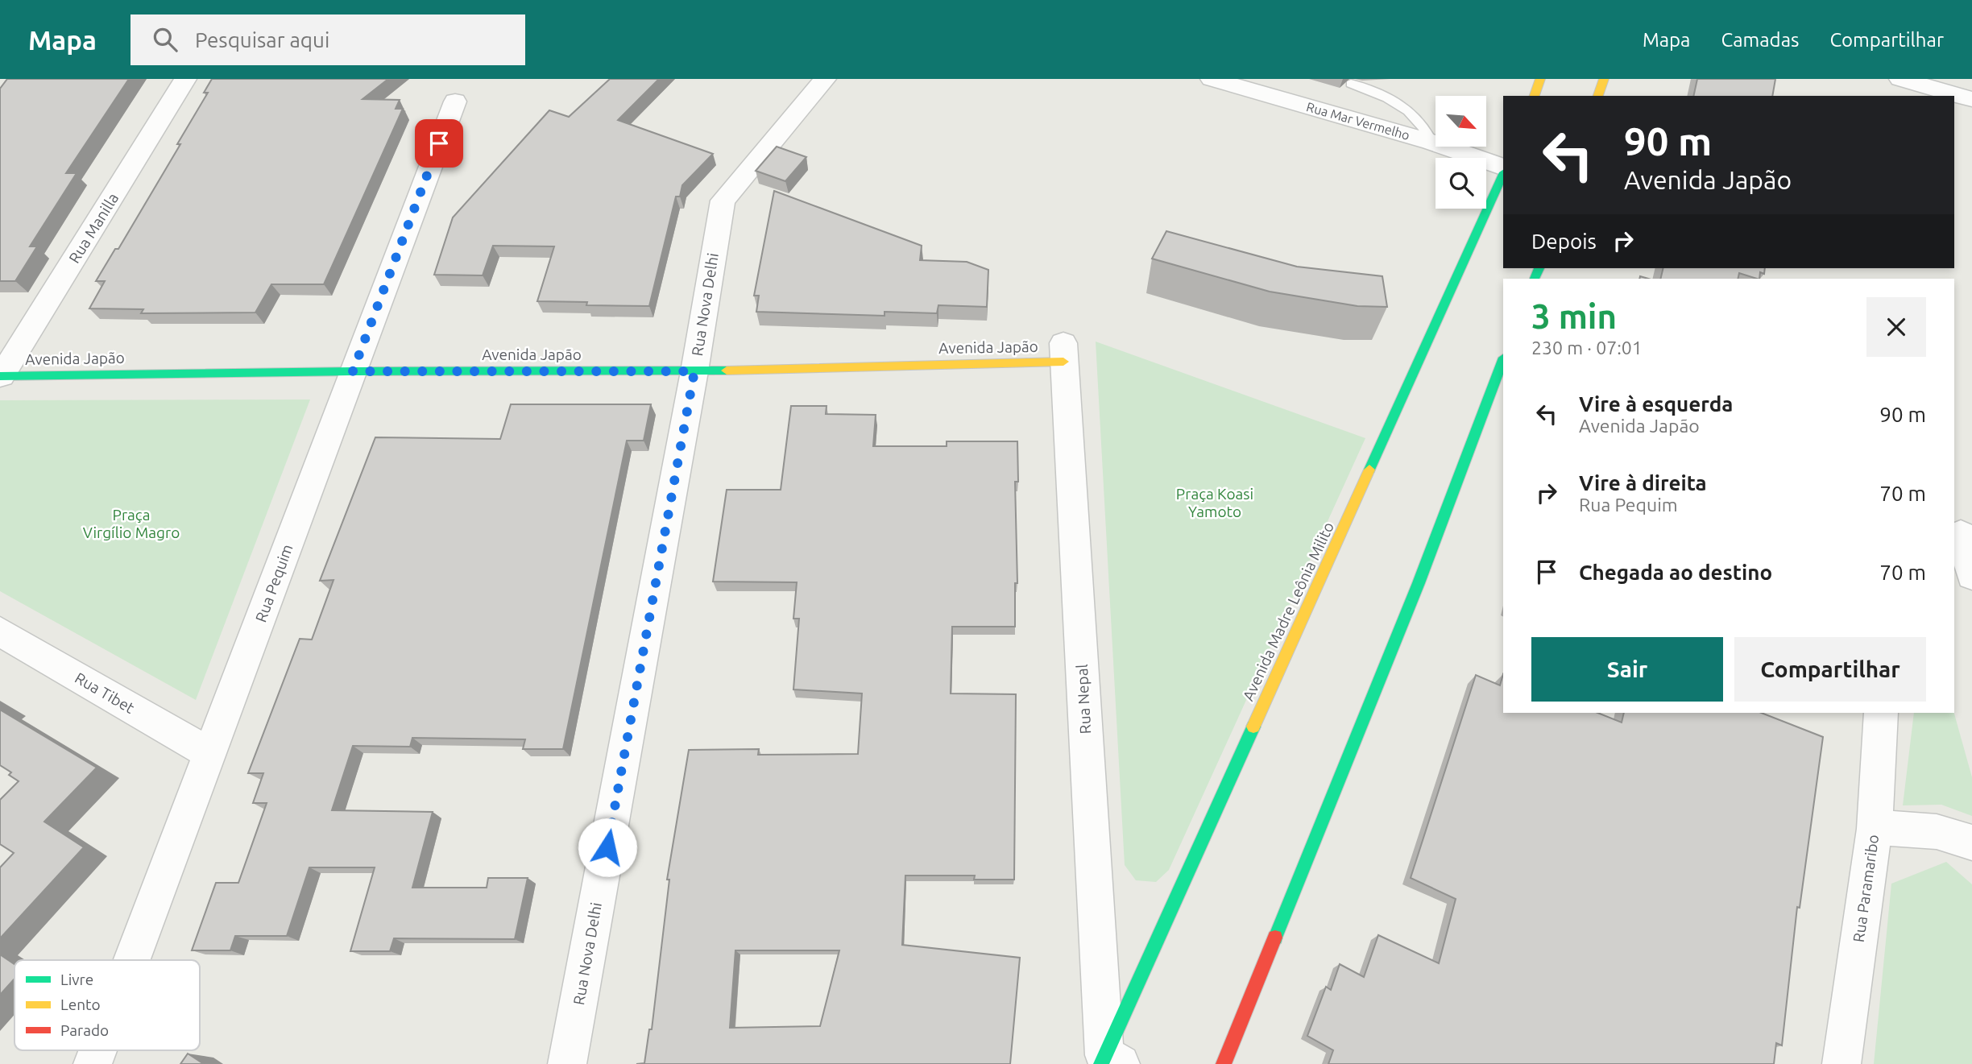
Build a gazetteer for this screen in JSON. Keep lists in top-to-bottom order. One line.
{"streets":{"main road":["Avenida Japão","Avenida Madre Leônia Milito"],"street":["Rua Mar Vermelho","Rua Manilla","Rua Nova Delhi","Rua Pequim","Rua Tibet","Rua Nepal","Rua Paramaribo"]},"crossings":[["Rua Manilla","Avenida Japão"],["Rua Nova Delhi","Avenida Japão"],["Avenida Japão","Rua Pequim"],["Avenida Japão","Rua Nepal"],["Rua Pequim","Rua Tibet"],["Avenida Madre Leônia Milito","Rua Nepal"]],"parks":["Praça Koasi Yamoto","Praça Virgílio Magro"],"legend":["Livre","Lento","Parado"],"north":"bottom right","page":{"header":"Mapa","search":"Pesquisar aqui","nav":["Mapa","Camadas","Compartilhar"],"turn":["90 m","Avenida Japão"],"then":"Depois","heading":["3 min","230 m · 07:01"],"list":[{"name":"Vire à esquerda","note":"Avenida Japão","value":"90 m"},{"name":"Vire à direita","note":"Rua Pequim","value":"70 m"},{"name":"Chegada ao destino","value":"70 m"}],"buttons":["Sair","Compartilhar"]}}
